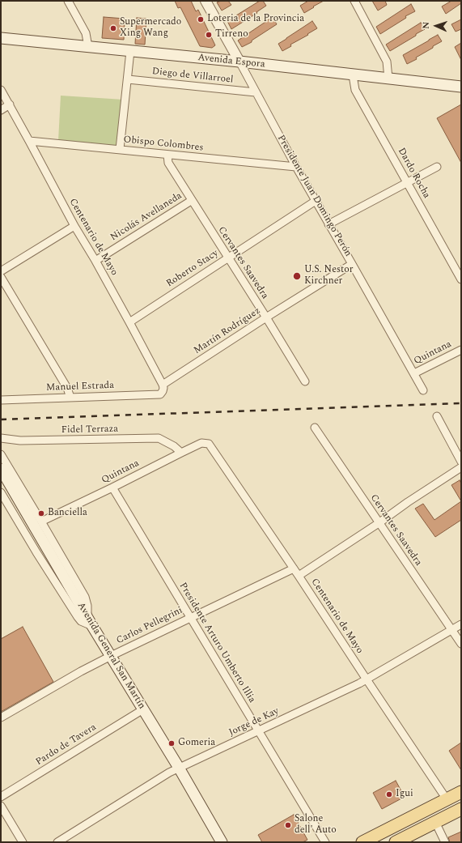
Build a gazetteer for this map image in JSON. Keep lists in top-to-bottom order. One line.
{"streets":{"main road":["Avenida Espora","Avenida General San Martín"],"street":["Diego de Villarroel","Obispo Colombres","Dardo Rocha","Presidente Juan Domingo Perón","Nicolás Avellaneda","Centenario de Mayo","Cervantes Saavedra","Roberto Stacy","Martín Rodríguez","Quintana","Manuel Estrada","Fidel Terraza","Carlos Pellegrini","Presidente Arturo Umberto Illia","Jorge de Kay","Pardo de Tavera"]},"crossings":[["Avenida Espora","Dardo Rocha"],["Avenida Espora","Presidente Juan Domingo Perón"],["Diego de Villarroel","Presidente Juan Domingo Perón"],["Obispo Colombres","Presidente Juan Domingo Perón"],["Obispo Colombres","Centenario de Mayo"],["Obispo Colombres","Cervantes Saavedra"],["Presidente Juan Domingo Perón","Roberto Stacy"],["Presidente Juan Domingo Perón","Martín Rodríguez"],["Presidente Juan Domingo Perón","Quintana"],["Nicolás Avellaneda","Centenario de Mayo"],["Nicolás Avellaneda","Cervantes Saavedra"],["Centenario de Mayo","Roberto Stacy"],["Centenario de Mayo","Martín Rodríguez"],["Centenario de Mayo","Quintana"],["Centenario de Mayo","Manuel Estrada"],["Centenario de Mayo","Carlos Pellegrini"],["Centenario de Mayo","Jorge de Kay"],["Cervantes Saavedra","Roberto Stacy"],["Cervantes Saavedra","Martín Rodríguez"],["Cervantes Saavedra","Jorge de Kay"],["Martín Rodríguez","Manuel Estrada"],["Quintana","Fidel Terraza"],["Quintana","Presidente Arturo Umberto Illia"],["Carlos Pellegrini","Presidente Arturo Umberto Illia"],["Carlos Pellegrini","Avenida General San Martín"],["Presidente Arturo Umberto Illia","Jorge de Kay"],["Avenida General San Martín","Jorge de Kay"],["Avenida General San Martín","Pardo de Tavera"]],"places":["Loteria de la Provincia","Supermercado Xing Wang","Tirreno","U.S. Nestor Kirchner","Banciella","Gomeria","Igui","Salone dell' Auto"],"north":"left"}
